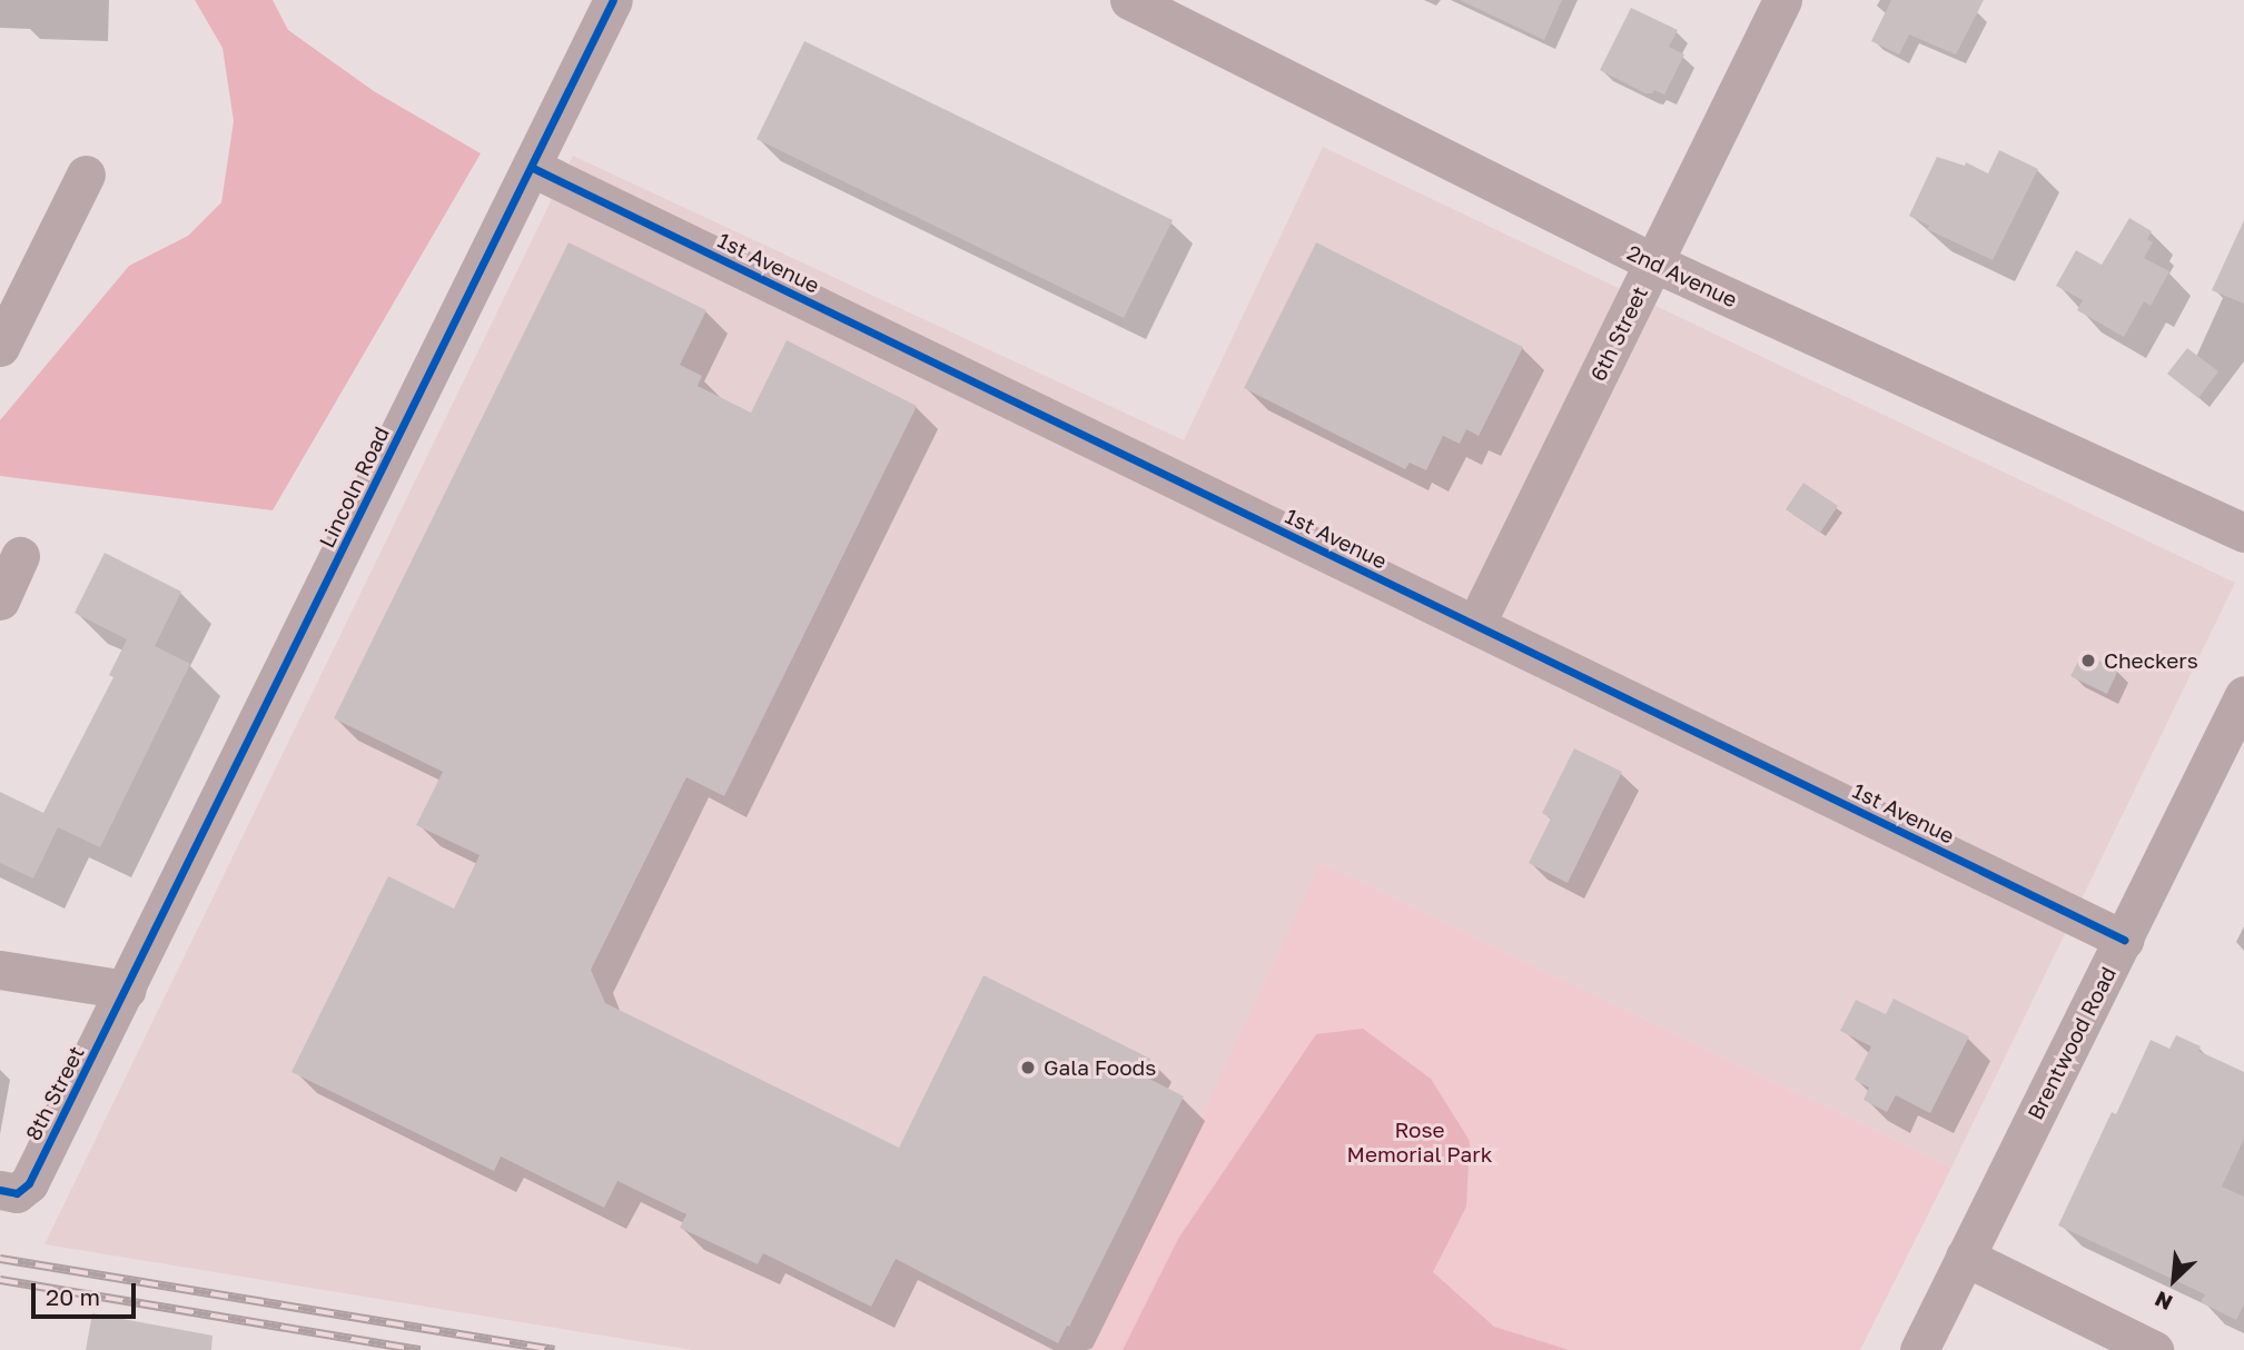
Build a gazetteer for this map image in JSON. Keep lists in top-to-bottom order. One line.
{"streets":{"street":["1st Avenue","2nd Avenue","6th Street","Lincoln Road","Brentwood Road","8th Street"]},"crossings":[["1st Avenue","6th Street"],["1st Avenue","Lincoln Road"],["1st Avenue","Brentwood Road"],["2nd Avenue","6th Street"],["Lincoln Road","8th Street"]],"parks":["Rose Memorial Park"],"places":["Checkers","Gala Foods"],"scale_bar":"20 m","north":"bottom left"}
